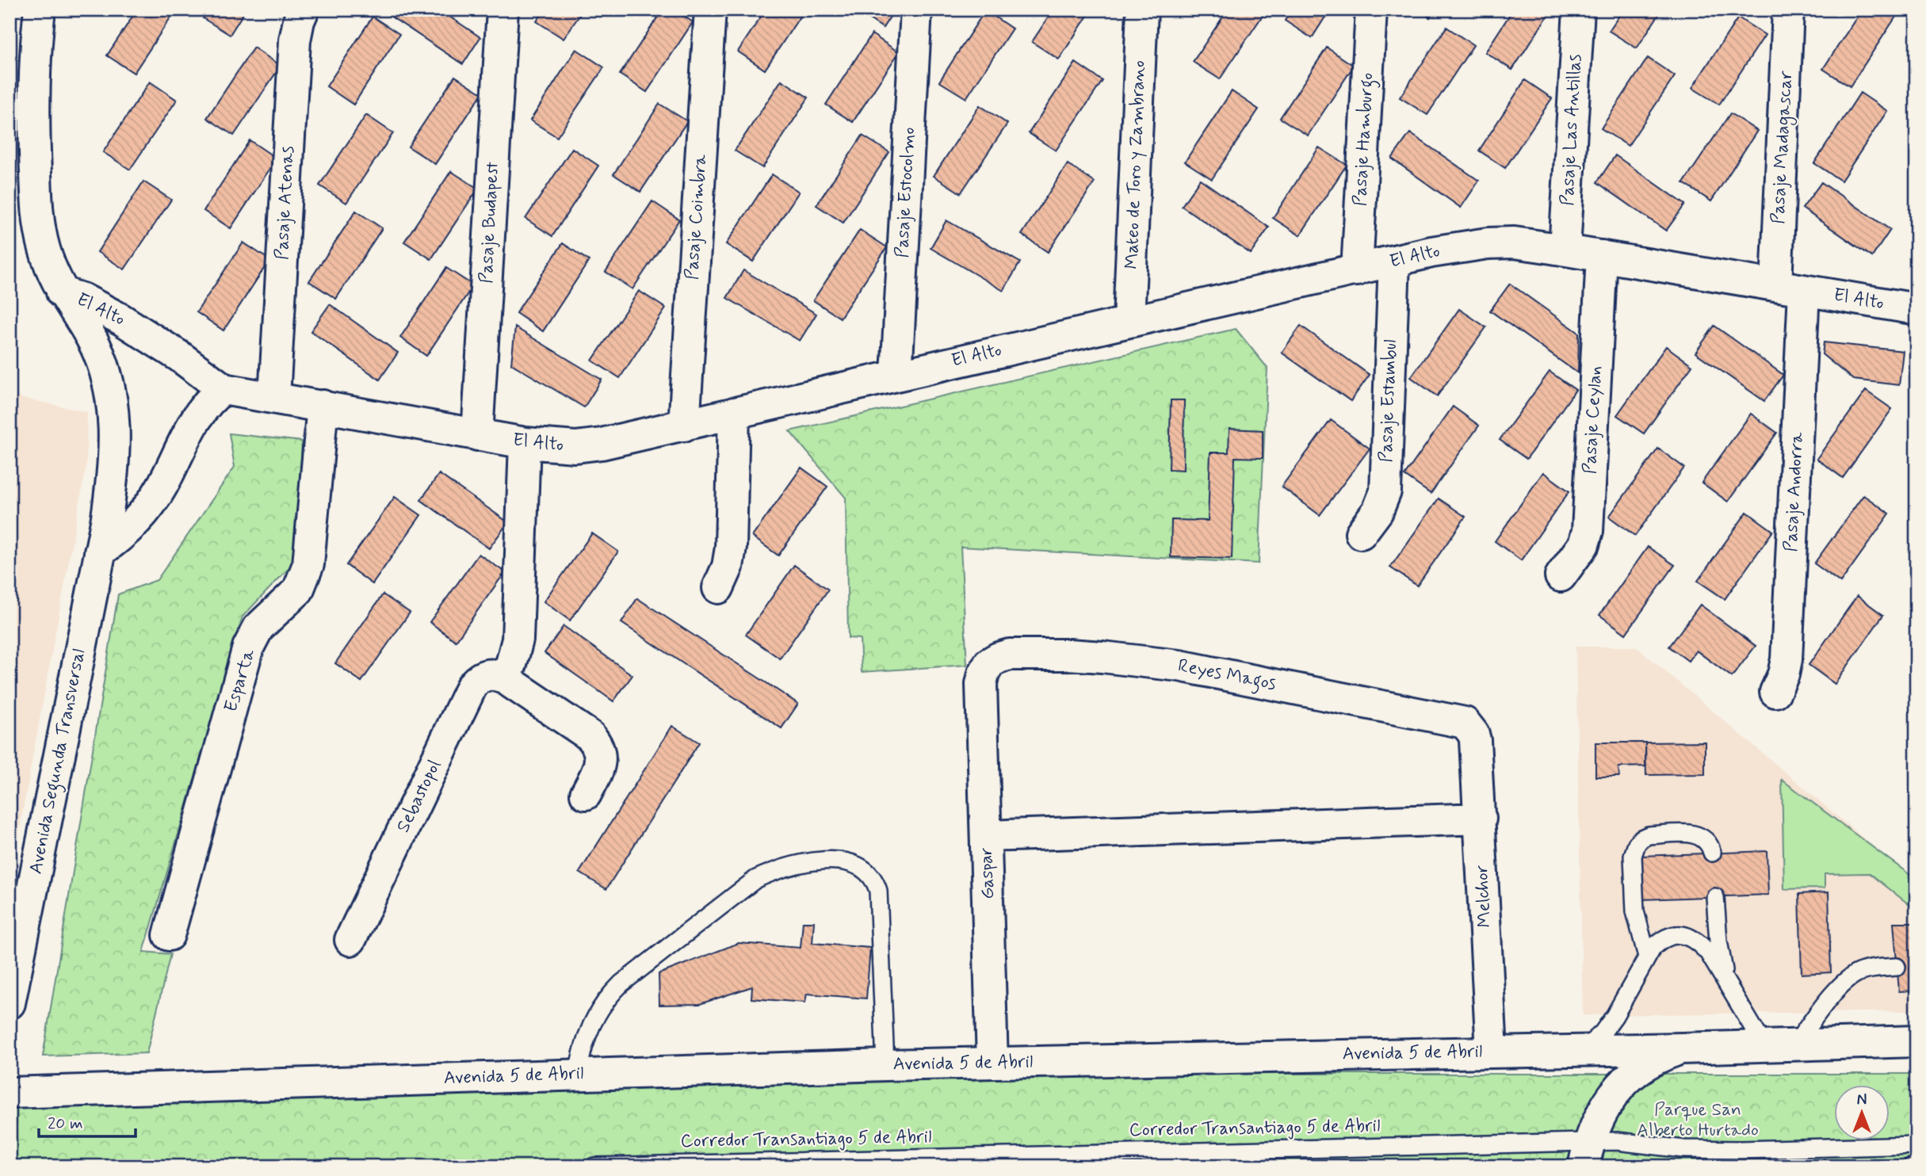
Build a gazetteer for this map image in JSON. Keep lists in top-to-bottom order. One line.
{"streets":{"street":["Pasaje Las Antillas","Pasaje Hamburgo","Pasaje Madagascar","Mateo de Toro y Zambrano","Pasaje Estocolmo","Pasaje Atenas","Pasaje Coimbra","Pasaje Budapest","El Alto","Pasaje Estambul","Pasaje Ceylan","Pasaje Andorra","Reyes Magos","Esparta","Avenida Segunda Transversal","Sebastopol","Gaspar","Melchor","Avenida 5 de Abril"],"lane":["Corredor Transantiago 5 de Abril"]},"crossings":[["Pasaje Las Antillas","El Alto"],["Pasaje Hamburgo","El Alto"],["Pasaje Madagascar","El Alto"],["Pasaje Madagascar","Pasaje Andorra"],["Mateo de Toro y Zambrano","El Alto"],["Pasaje Estocolmo","El Alto"],["Pasaje Atenas","El Alto"],["Pasaje Coimbra","El Alto"],["Pasaje Budapest","El Alto"],["El Alto","Pasaje Estambul"],["El Alto","Pasaje Ceylan"],["El Alto","Pasaje Andorra"],["El Alto","Esparta"],["El Alto","Avenida Segunda Transversal"],["Reyes Magos","Gaspar"],["Reyes Magos","Melchor"],["Gaspar","Avenida 5 de Abril"],["Melchor","Avenida 5 de Abril"]],"parks":["Parque San Alberto Hurtado"],"scale_bar":"20 m","north":"top"}
